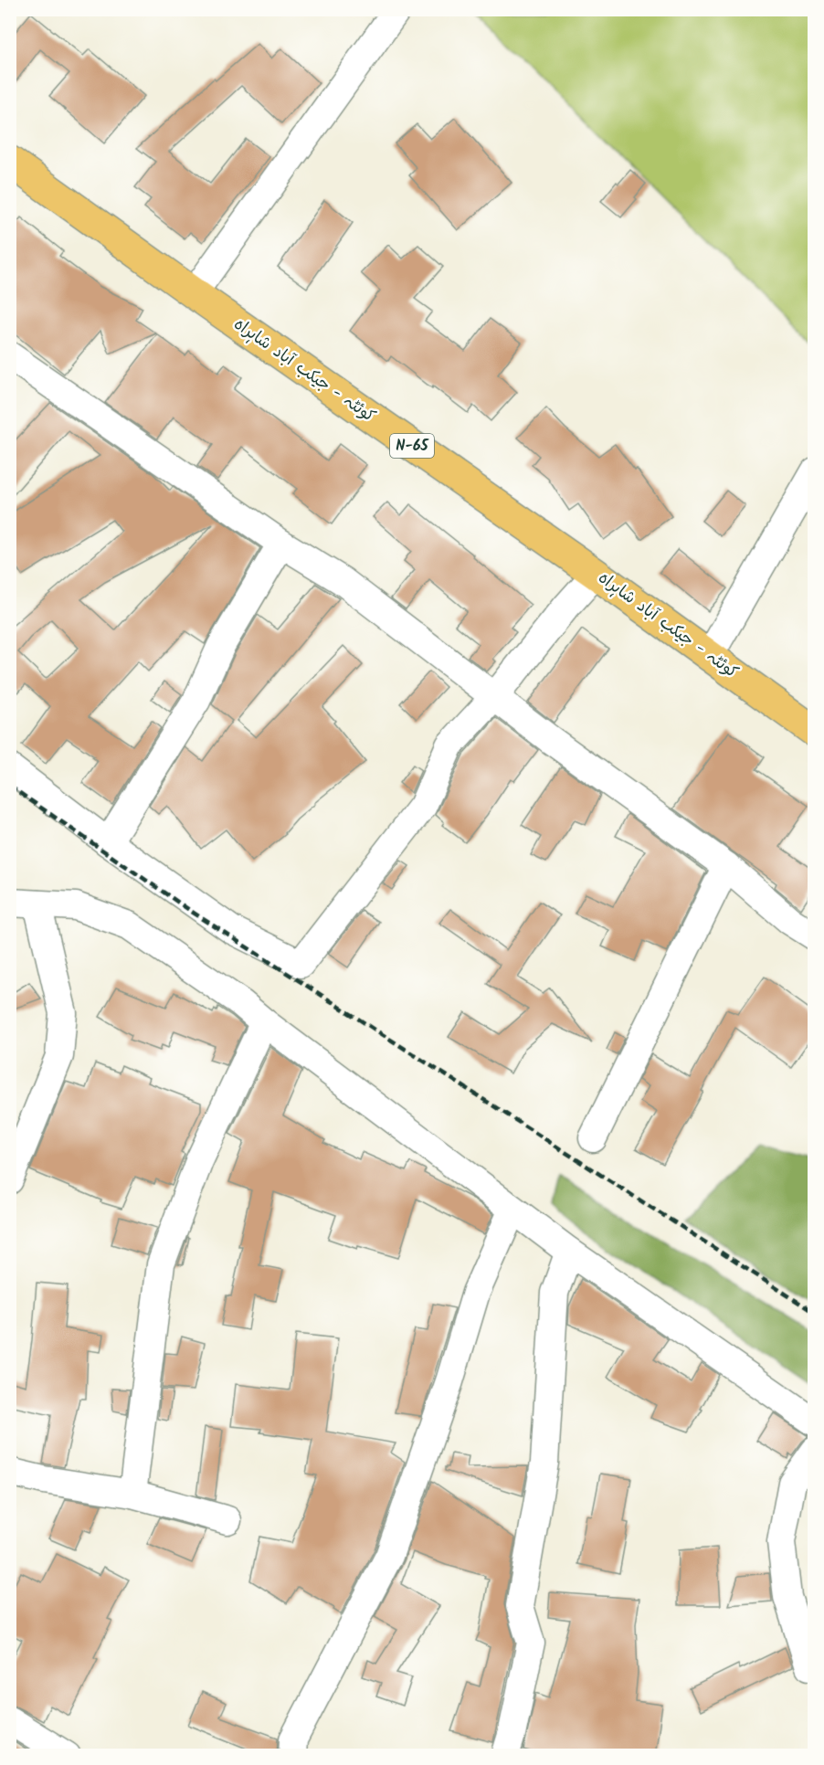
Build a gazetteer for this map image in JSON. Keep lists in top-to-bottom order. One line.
{"streets":{"highway":["کوئٹہ - جیکب آباد شاہراہ","N-65"]}}
